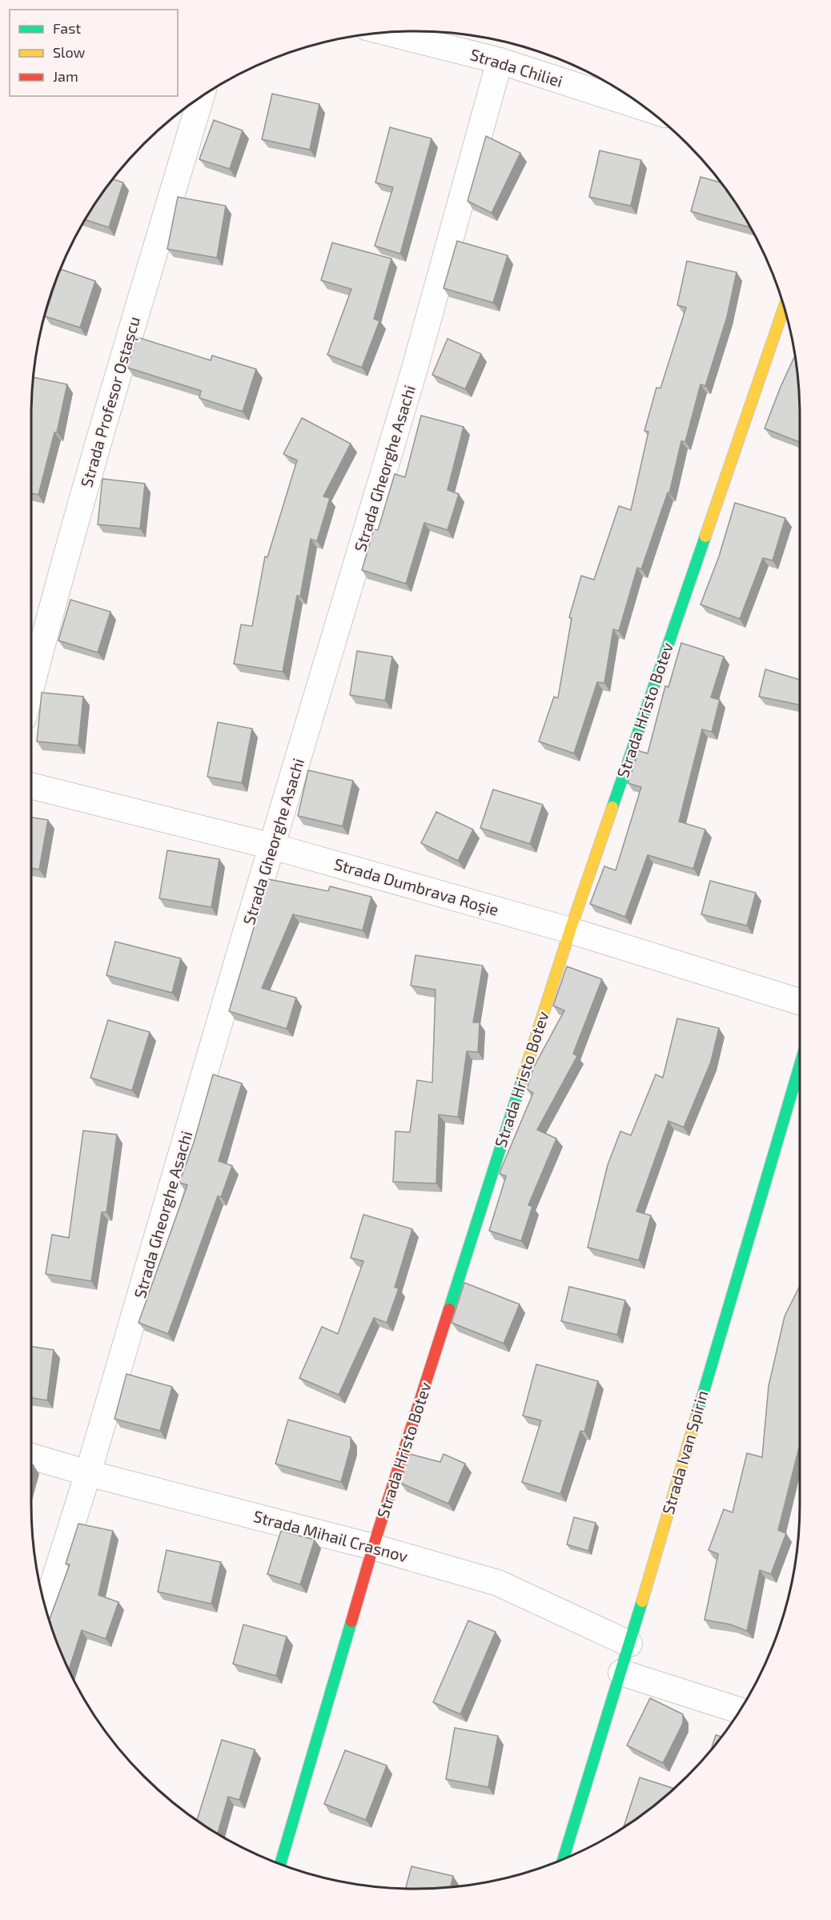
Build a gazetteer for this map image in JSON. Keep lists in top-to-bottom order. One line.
{"streets":{"street":["Strada Chiliei","Strada Profesor Ostașcu","Strada Gheorghe Asachi","Strada Hristo Botev","Strada Dumbrava Roșie","Strada Ivan Spirin","Strada Mihail Crasnov"]},"crossings":[["Strada Chiliei","Strada Gheorghe Asachi"],["Strada Gheorghe Asachi","Strada Dumbrava Roșie"],["Strada Gheorghe Asachi","Strada Mihail Crasnov"],["Strada Hristo Botev","Strada Dumbrava Roșie"],["Strada Hristo Botev","Strada Mihail Crasnov"],["Strada Ivan Spirin","Strada Mihail Crasnov"]],"legend":["Fast","Slow","Jam"]}
